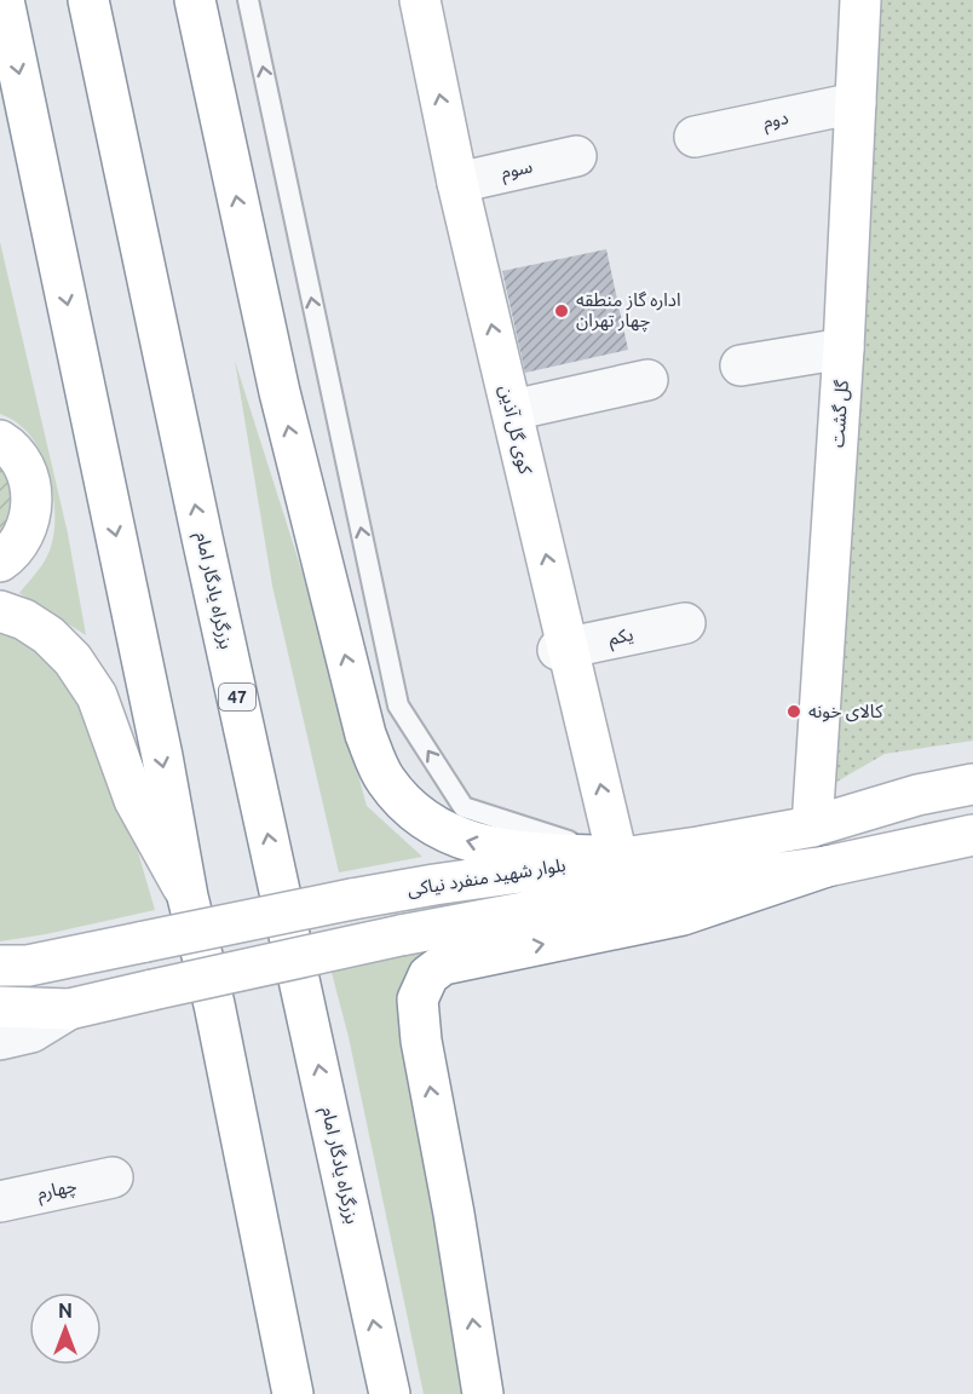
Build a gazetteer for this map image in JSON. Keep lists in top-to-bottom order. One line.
{"streets":{"main road":["گل گشت","کوی گل آذین","بزرگراه یادگار امام","47","بلوار شهید منفرد نیاکی"],"street":["دوم","سوم","یکم","چهارم"]},"crossings":[["دوم","گل گشت"],["سوم","کوی گل آذین"],["گل گشت","بلوار شهید منفرد نیاکی"],["کوی گل آذین","یکم"],["کوی گل آذین","بلوار شهید منفرد نیاکی"]],"one_way":["کوی گل آذین"],"places":["اداره گاز منطقه چهار تهران","کالای خونه"],"north":"top"}
